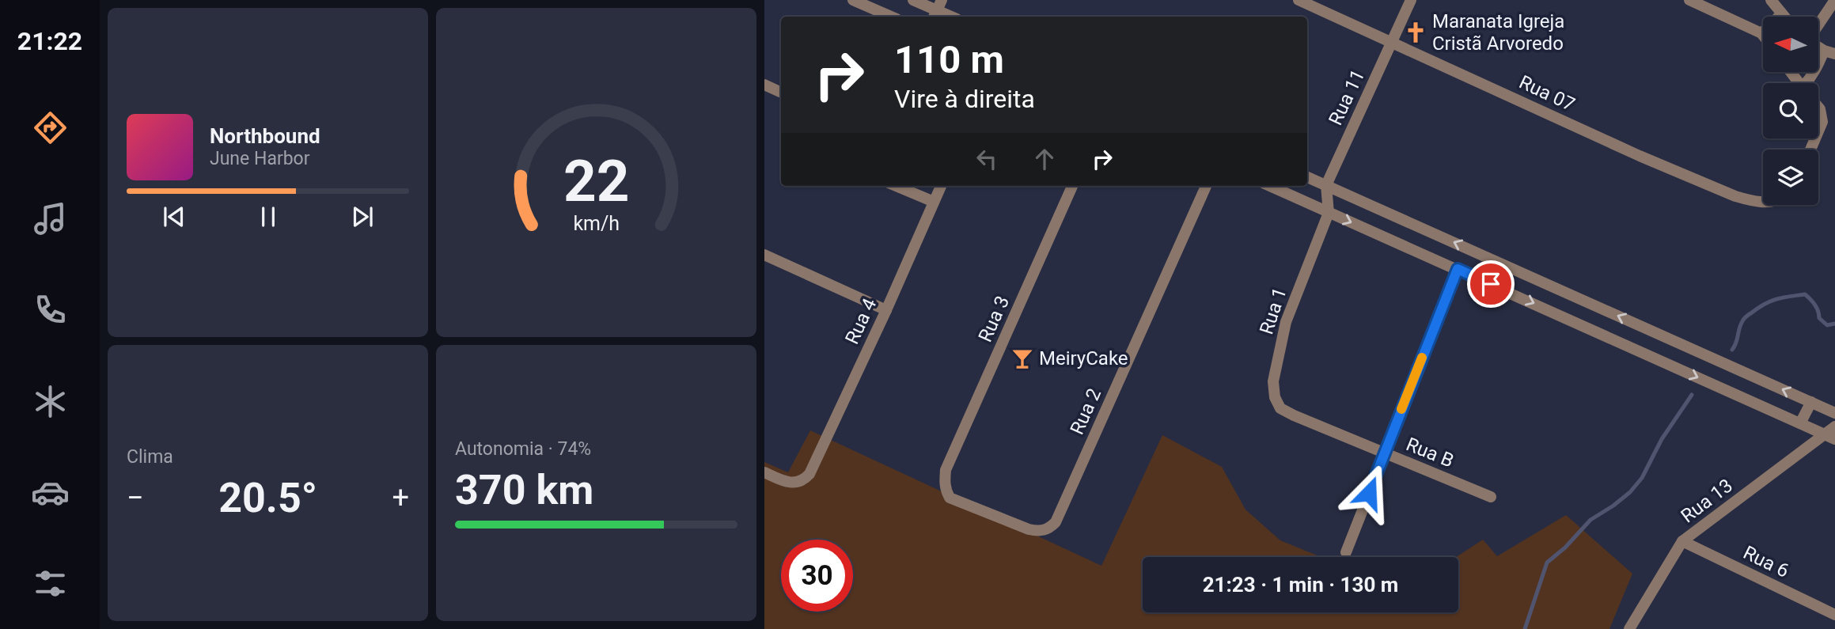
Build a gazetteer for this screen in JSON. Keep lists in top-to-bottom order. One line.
{"streets":{"street":["Rua 07","Rua 11","Rua 1","Rua 3","Rua 4","Rua 2","Rua B","Rua 13","Rua 6"]},"crossings":[["Rua 07","Rua 11"],["Rua 11","Rua 1"],["Rua 1","Rua B"],["Rua 3","Rua 2"],["Rua 13","Rua 6"]],"places":{"church":["Maranata Igreja Cristã Arvoredo"],"bar":["MeiryCake"]},"north":"left","page":{"tabs":"21:22","turn":["110 m","Vire à direita"],"song":["Northbound","June Harbor"],"tile":["Clima",["Autonomia · 74%","370 km"]],"heat":["−","20.5°","+"],"limit":"30","trip":"21:23 · 1 min · 130 m","gauge":["22","km/h"]}}
